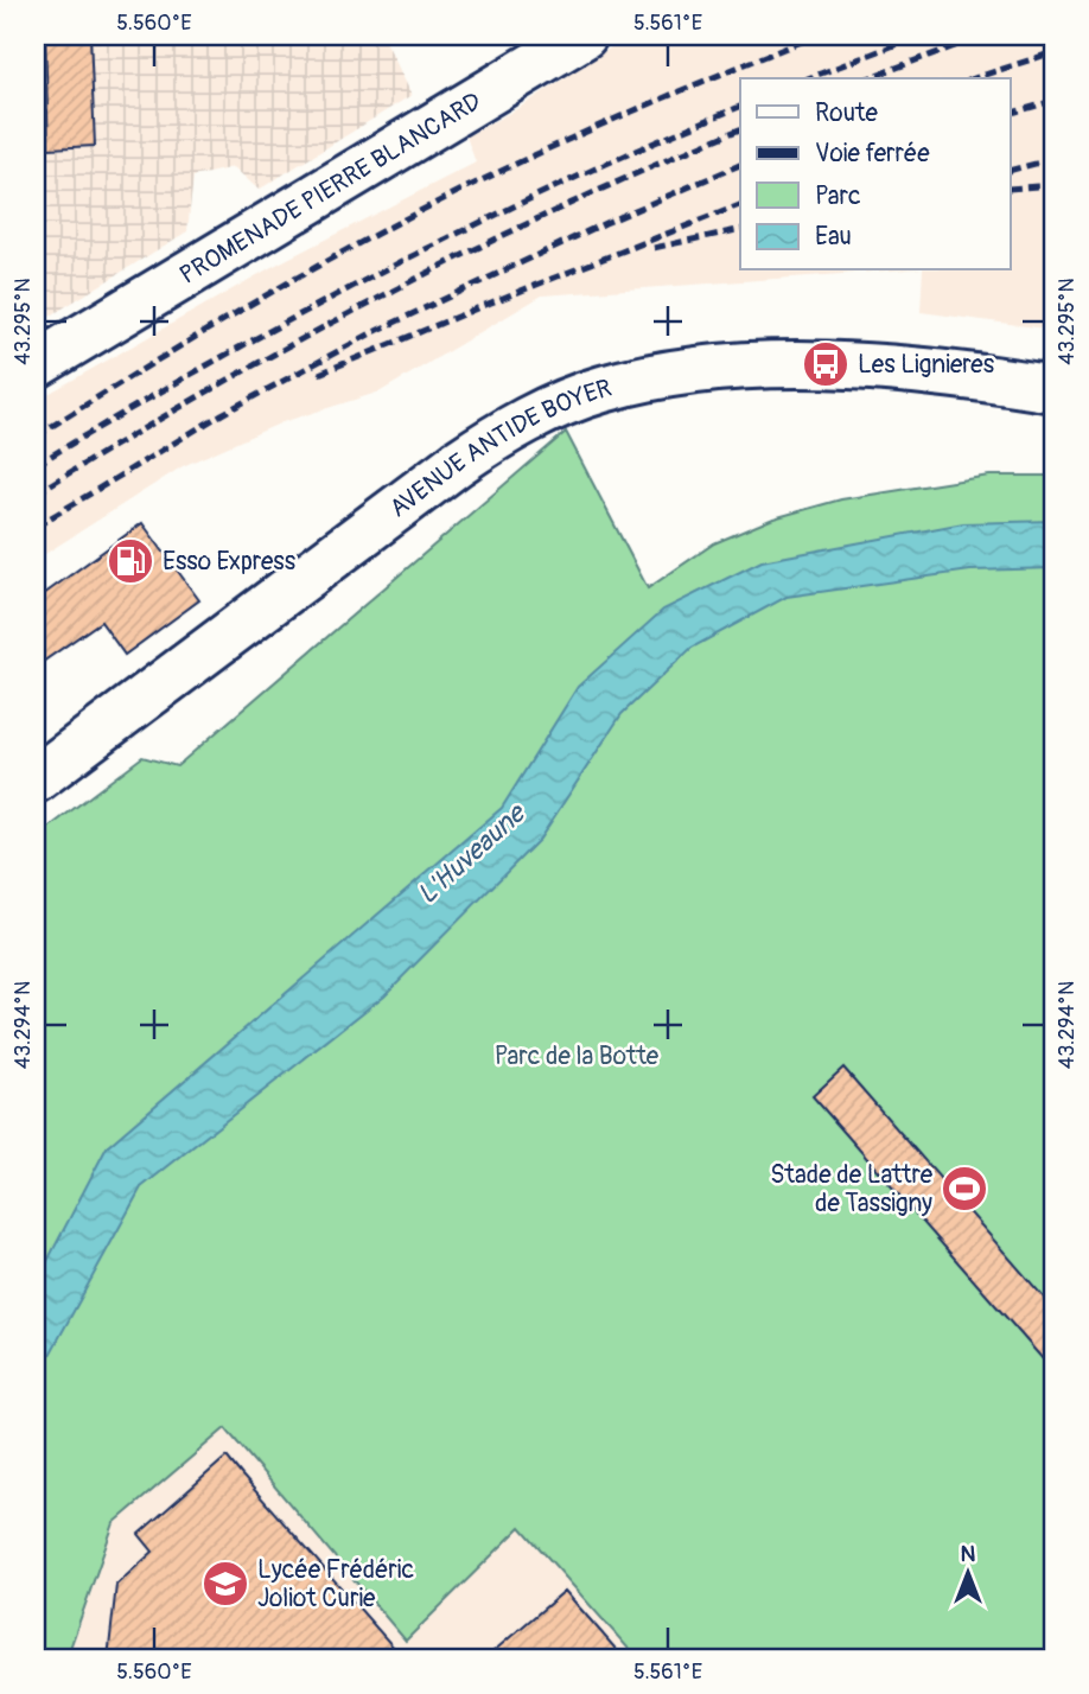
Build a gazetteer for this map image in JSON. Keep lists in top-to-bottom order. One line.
{"streets":{"main road":["PROMENADE PIERRE BLANCARD","AVENUE ANTIDE BOYER"]},"water":["L'Huveaune"],"parks":["Parc de la Botte"],"places":{"bus stop":["Les Lignieres"],"fuel station":["Esso Express"],"sports":["Stade de Lattre de Tassigny"],"school or university":["Lycée Frédéric Joliot Curie"]},"legend":["Route","Voie ferrée","Parc","Eau"],"north":"top","coordinates":["5.560°E","5.561°E","43.295°N","43.294°N"]}
